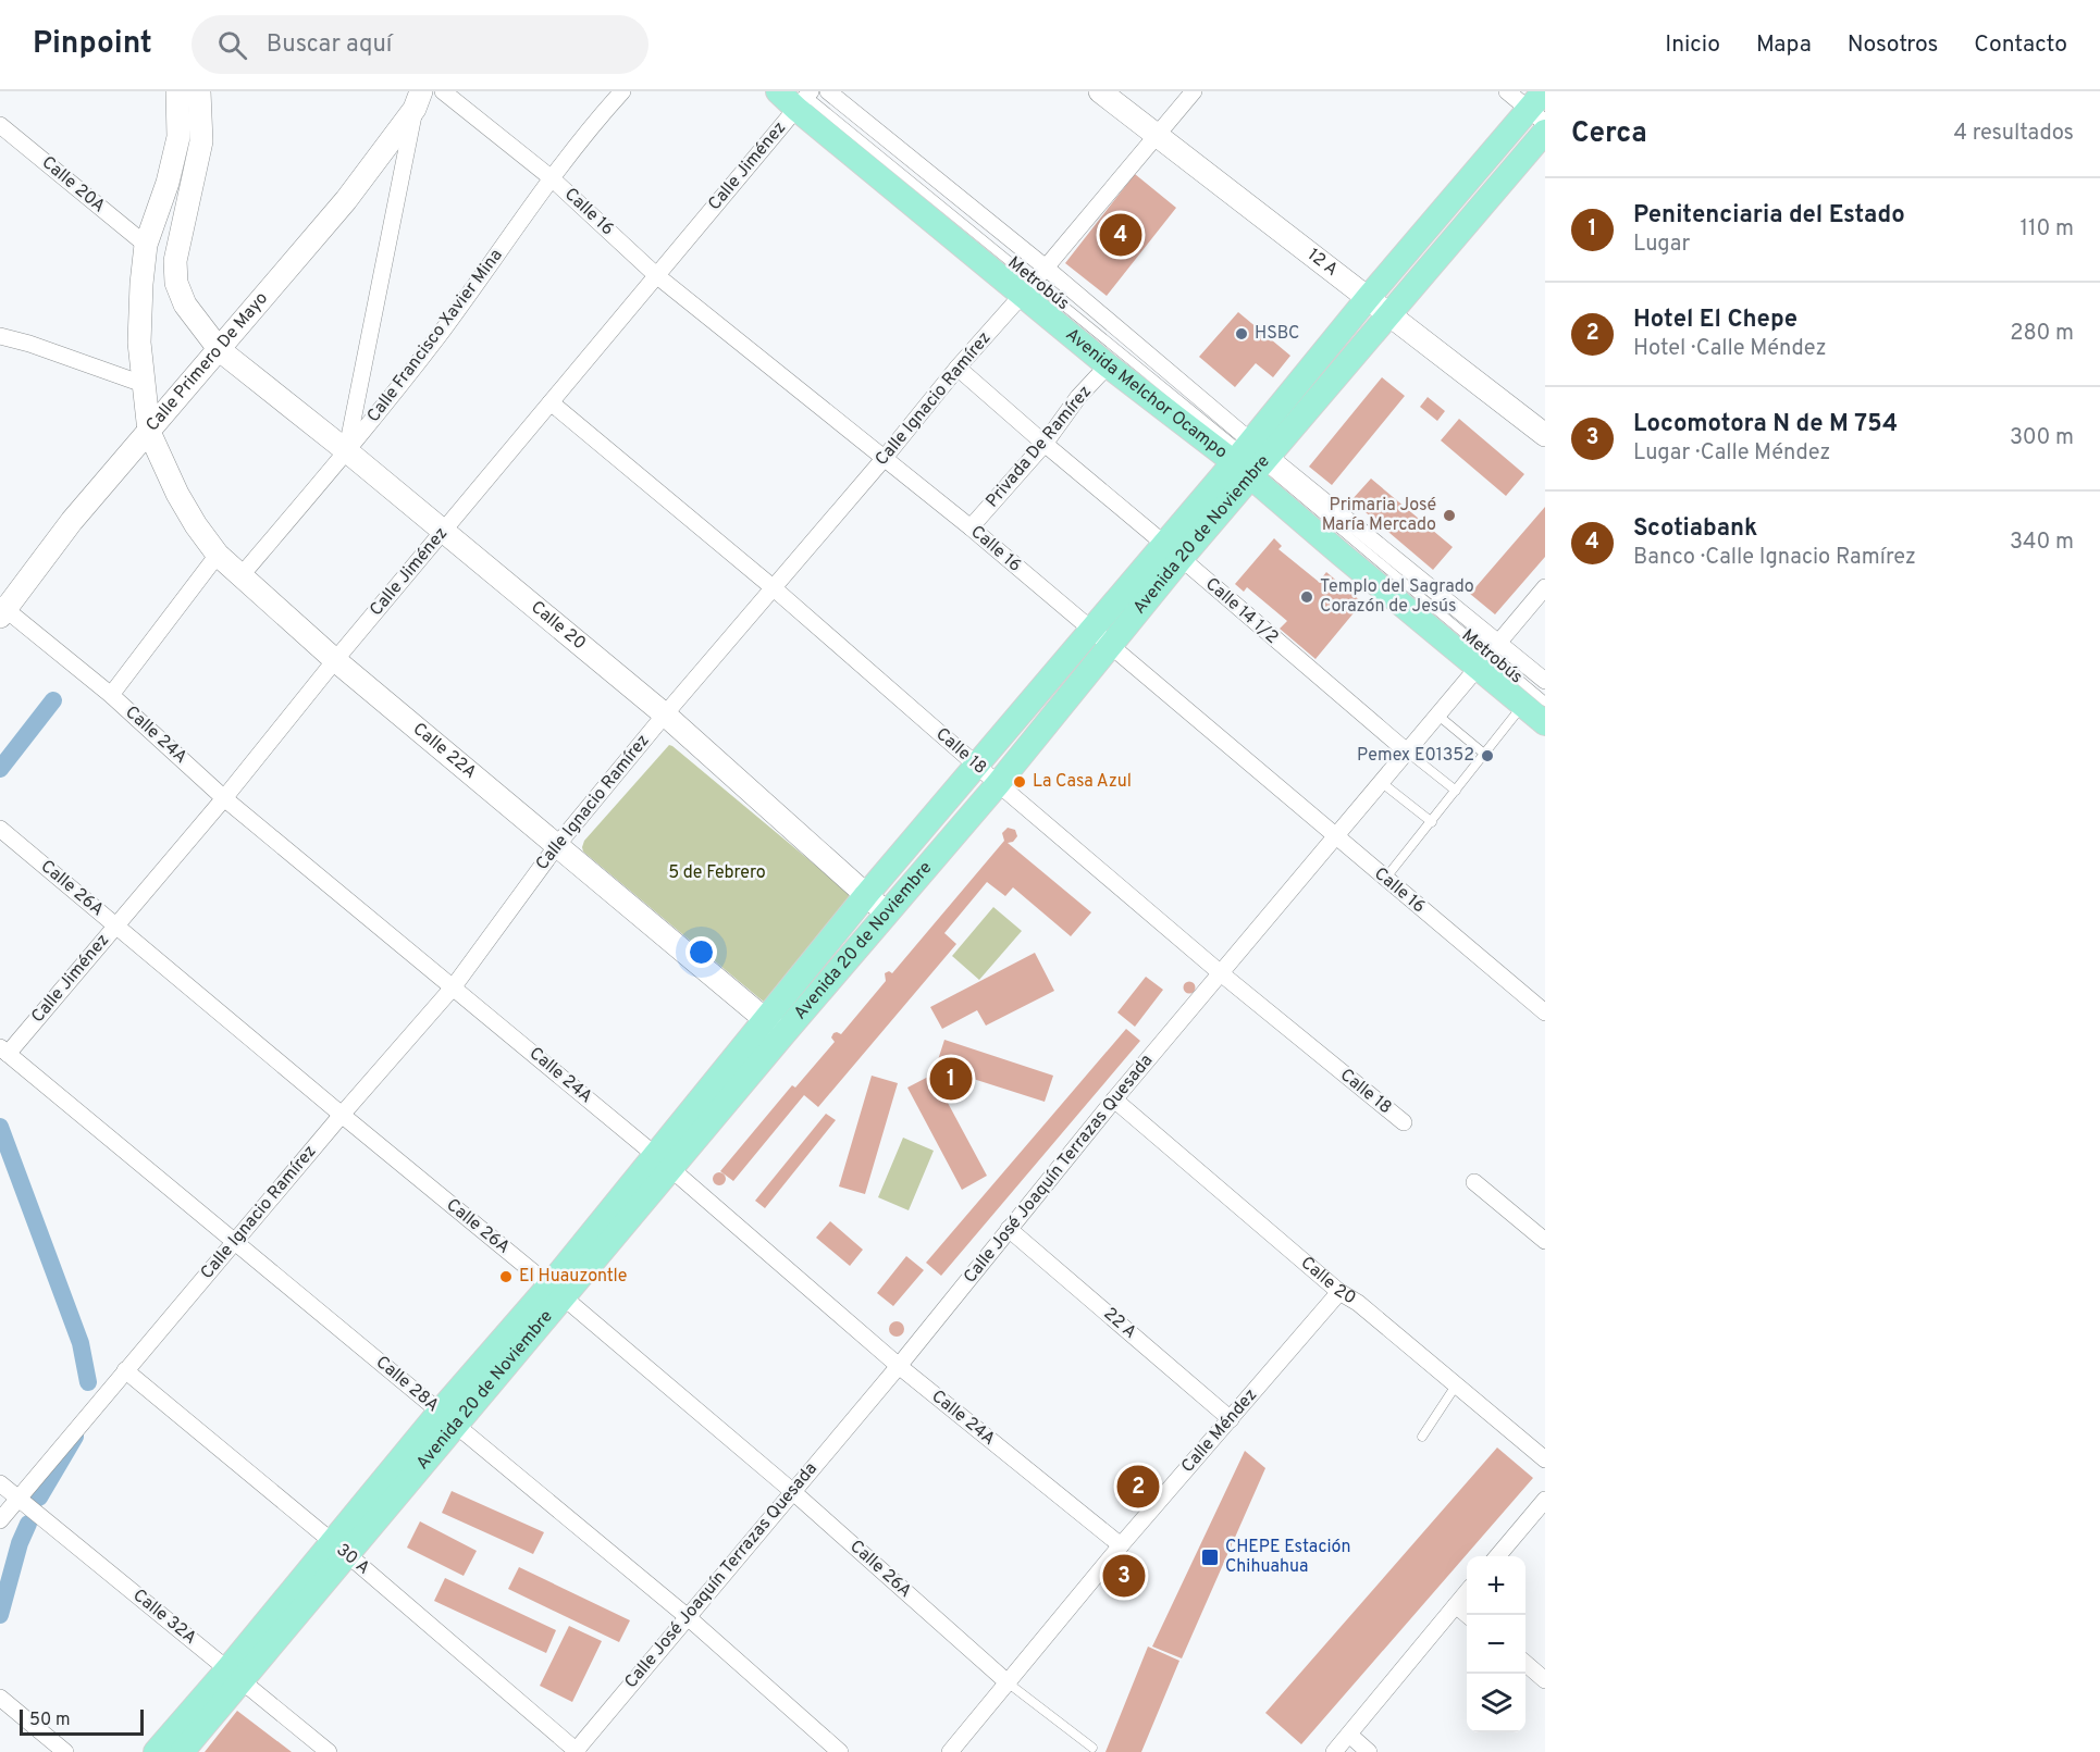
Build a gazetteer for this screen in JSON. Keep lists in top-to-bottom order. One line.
{"streets":{"main road":["12 A","Calle Primero De Mayo","Avenida Melchor Ocampo","Avenida 20 de Noviembre","Calle 20","Calle 22A"],"street":["Calle Jiménez","Calle 20A","Calle 16","Calle Francisco Xavier Mina","Calle Ignacio Ramírez","Privada De Ramírez","Calle 14 1/2","Calle 24A","Calle 18","Calle 26A","Calle José Joaquín Terrazas Quesada","22 A","Calle 28A","Calle Méndez","30 A","Calle 32A"],"lane":["Metrobús"]},"crossings":[["Calle Jiménez","Calle 16"],["Calle Jiménez","Avenida Melchor Ocampo"],["Calle Jiménez","Calle 20"],["Calle Jiménez","Calle 24A"],["Calle Jiménez","Calle 22A"],["Calle Jiménez","Calle 18"],["Calle Jiménez","Calle 26A"],["Calle Jiménez","Calle 28A"],["Calle 20A","Calle 22A"],["Calle 16","Calle Francisco Xavier Mina"],["Calle 16","Calle Ignacio Ramírez"],["Calle 16","Privada De Ramírez"],["Calle 16","Avenida 20 de Noviembre"],["Calle 16","Calle José Joaquín Terrazas Quesada"],["12 A","Calle Ignacio Ramírez"],["12 A","Avenida 20 de Noviembre"],["Metrobús","Avenida Melchor Ocampo"],["Metrobús","Calle Ignacio Ramírez"],["Metrobús","Avenida 20 de Noviembre"],["Calle Francisco Xavier Mina","Calle Primero De Mayo"],["Calle Francisco Xavier Mina","Calle 20"],["Calle Francisco Xavier Mina","Calle 22A"],["Calle Primero De Mayo","Calle 20"],["Calle Primero De Mayo","Calle 24A"],["Calle Primero De Mayo","Calle 22A"],["Avenida Melchor Ocampo","Calle Ignacio Ramírez"],["Avenida Melchor Ocampo","Privada De Ramírez"],["Avenida Melchor Ocampo","Avenida 20 de Noviembre"],["Avenida Melchor Ocampo","Calle José Joaquín Terrazas Quesada"],["Calle Ignacio Ramírez","Calle 14 1/2"],["Calle Ignacio Ramírez","Calle 20"],["Calle Ignacio Ramírez","Calle 24A"],["Calle Ignacio Ramírez","Calle 22A"],["Calle Ignacio Ramírez","Calle 18"],["Calle Ignacio Ramírez","Calle 26A"],["Calle Ignacio Ramírez","Calle 28A"],["Calle Ignacio Ramírez","30 A"],["Calle Ignacio Ramírez","Calle 32A"],["Privada De Ramírez","Calle 14 1/2"],["Avenida 20 de Noviembre","Calle 14 1/2"],["Avenida 20 de Noviembre","Calle 20"],["Avenida 20 de Noviembre","Calle 24A"],["Avenida 20 de Noviembre","Calle 22A"],["Avenida 20 de Noviembre","Calle 18"],["Avenida 20 de Noviembre","Calle 26A"],["Avenida 20 de Noviembre","Calle 28A"],["Avenida 20 de Noviembre","30 A"],["Avenida 20 de Noviembre","Calle 32A"],["Calle 14 1/2","Calle José Joaquín Terrazas Quesada"],["Calle 20","Calle José Joaquín Terrazas Quesada"],["Calle 20","Calle Méndez"],["Calle 24A","Calle José Joaquín Terrazas Quesada"],["Calle 24A","Calle Méndez"],["Calle 18","Calle José Joaquín Terrazas Quesada"],["Calle 26A","Calle José Joaquín Terrazas Quesada"],["Calle 26A","Calle Méndez"],["Calle José Joaquín Terrazas Quesada","22 A"],["Calle José Joaquín Terrazas Quesada","Calle 28A"],["Calle José Joaquín Terrazas Quesada","30 A"],["22 A","Calle Méndez"]],"parks":["5 de Febrero"],"places":{"other":["HSBC","Primaria José María Mercado","Templo del Sagrado Corazón de Jesús","Pemex E01352","La Casa Azul","El Huauzontle"],"transit":["CHEPE Estación Chihuahua"]},"scale_bar":"50 m","page":{"header":"Pinpoint","search":"Buscar aquí","nav":["Inicio","Mapa","Nosotros","Contacto"],"heading":["Cerca","4 resultados"],"list":[{"mark":"1","name":"Penitenciaria del Estado","note":"Lugar","value":"110 m"},{"mark":"2","name":"Hotel El Chepe","note":"Hotel · Calle Méndez","value":"280 m"},{"mark":"3","name":"Locomotora N de M 754","note":"Lugar · Calle Méndez","value":"300 m"},{"mark":"4","name":"Scotiabank","note":"Banco · Calle Ignacio Ramírez","value":"340 m"}],"pins":["4","1","2","3"],"map_buttons":["+","−"],"scale":"50 m"}}
